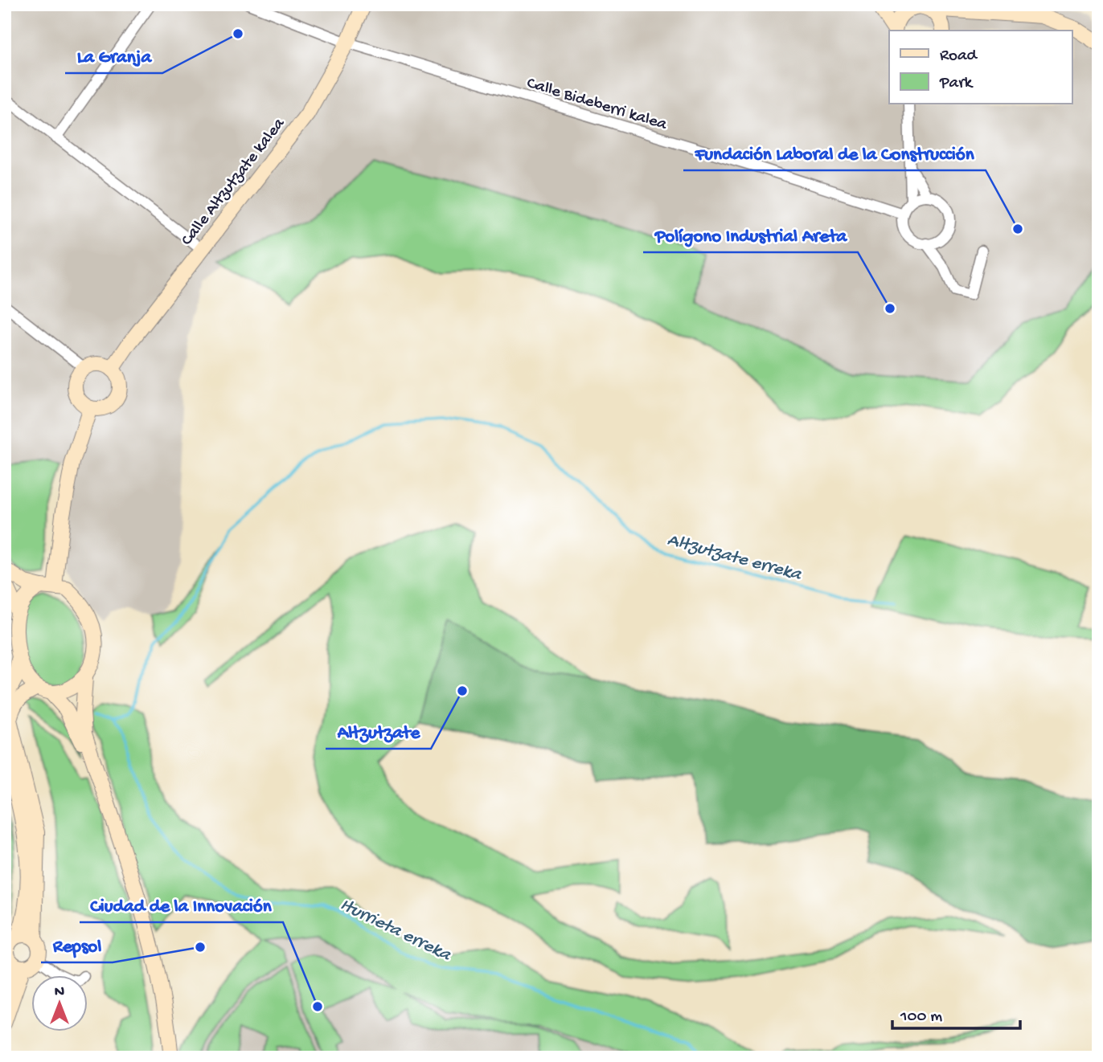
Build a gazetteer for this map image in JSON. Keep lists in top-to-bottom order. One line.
{"streets":{"main road":["Calle Altzutzate kalea"],"street":["Calle Bideberri kalea"]},"crossings":[["Calle Bideberri kalea","Calle Altzutzate kalea"]],"water":["Altzutzate erreka","Iturrieta erreka"],"places":["La Granja","Fundación Laboral de la Construcción","Polígono Industrial Areta","Altzutzate","Repsol","Ciudad de la Innovación"],"legend":["Road","Park"],"scale_bar":"100 m","north":"top"}
